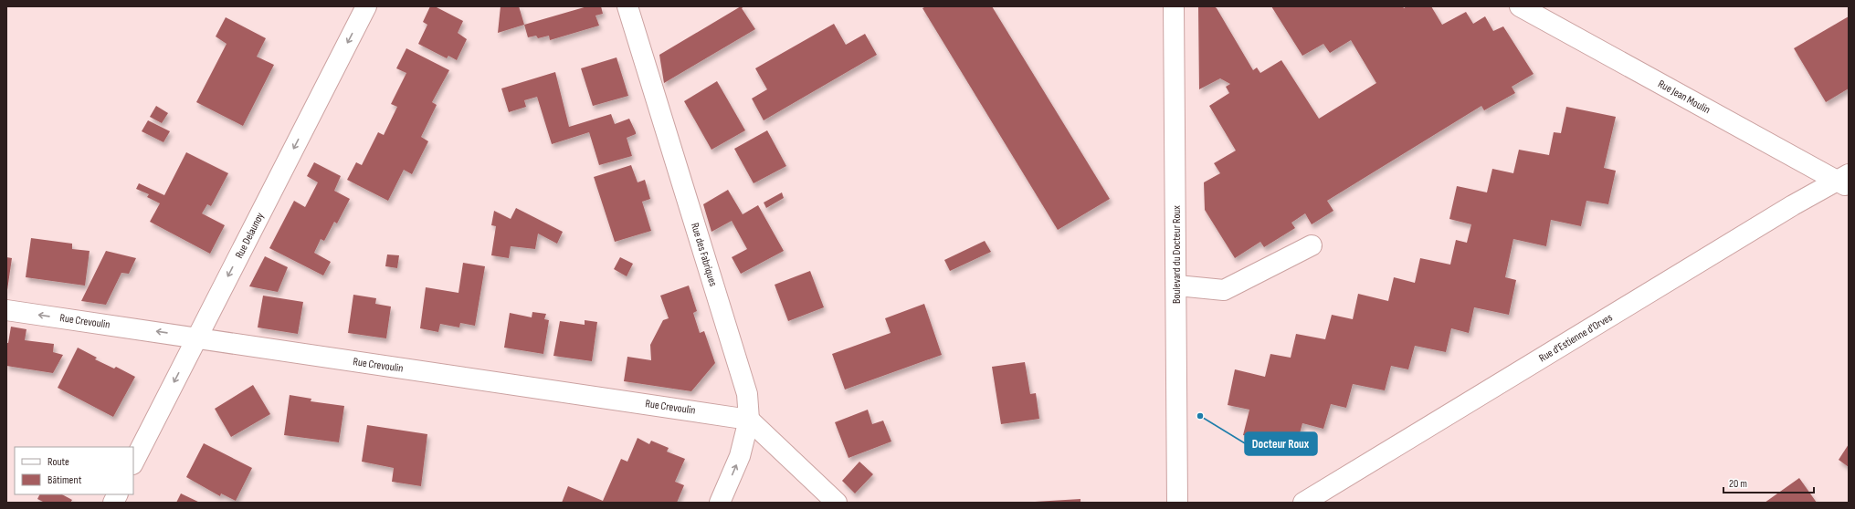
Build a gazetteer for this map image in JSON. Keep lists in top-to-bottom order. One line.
{"streets":{"street":["Rue Jean Moulin","Rue Delaunoy","Rue des Fabriques","Boulevard du Docteur Roux","Rue Crevoulin","Rue d'Estienne d'Orves"]},"crossings":[["Rue Jean Moulin","Rue d'Estienne d'Orves"],["Rue Delaunoy","Rue Crevoulin"],["Rue des Fabriques","Rue Crevoulin"]],"one_way":["Rue Delaunoy"],"places":["Docteur Roux"],"legend":["Route","Bâtiment"],"scale_bar":"20 m"}
